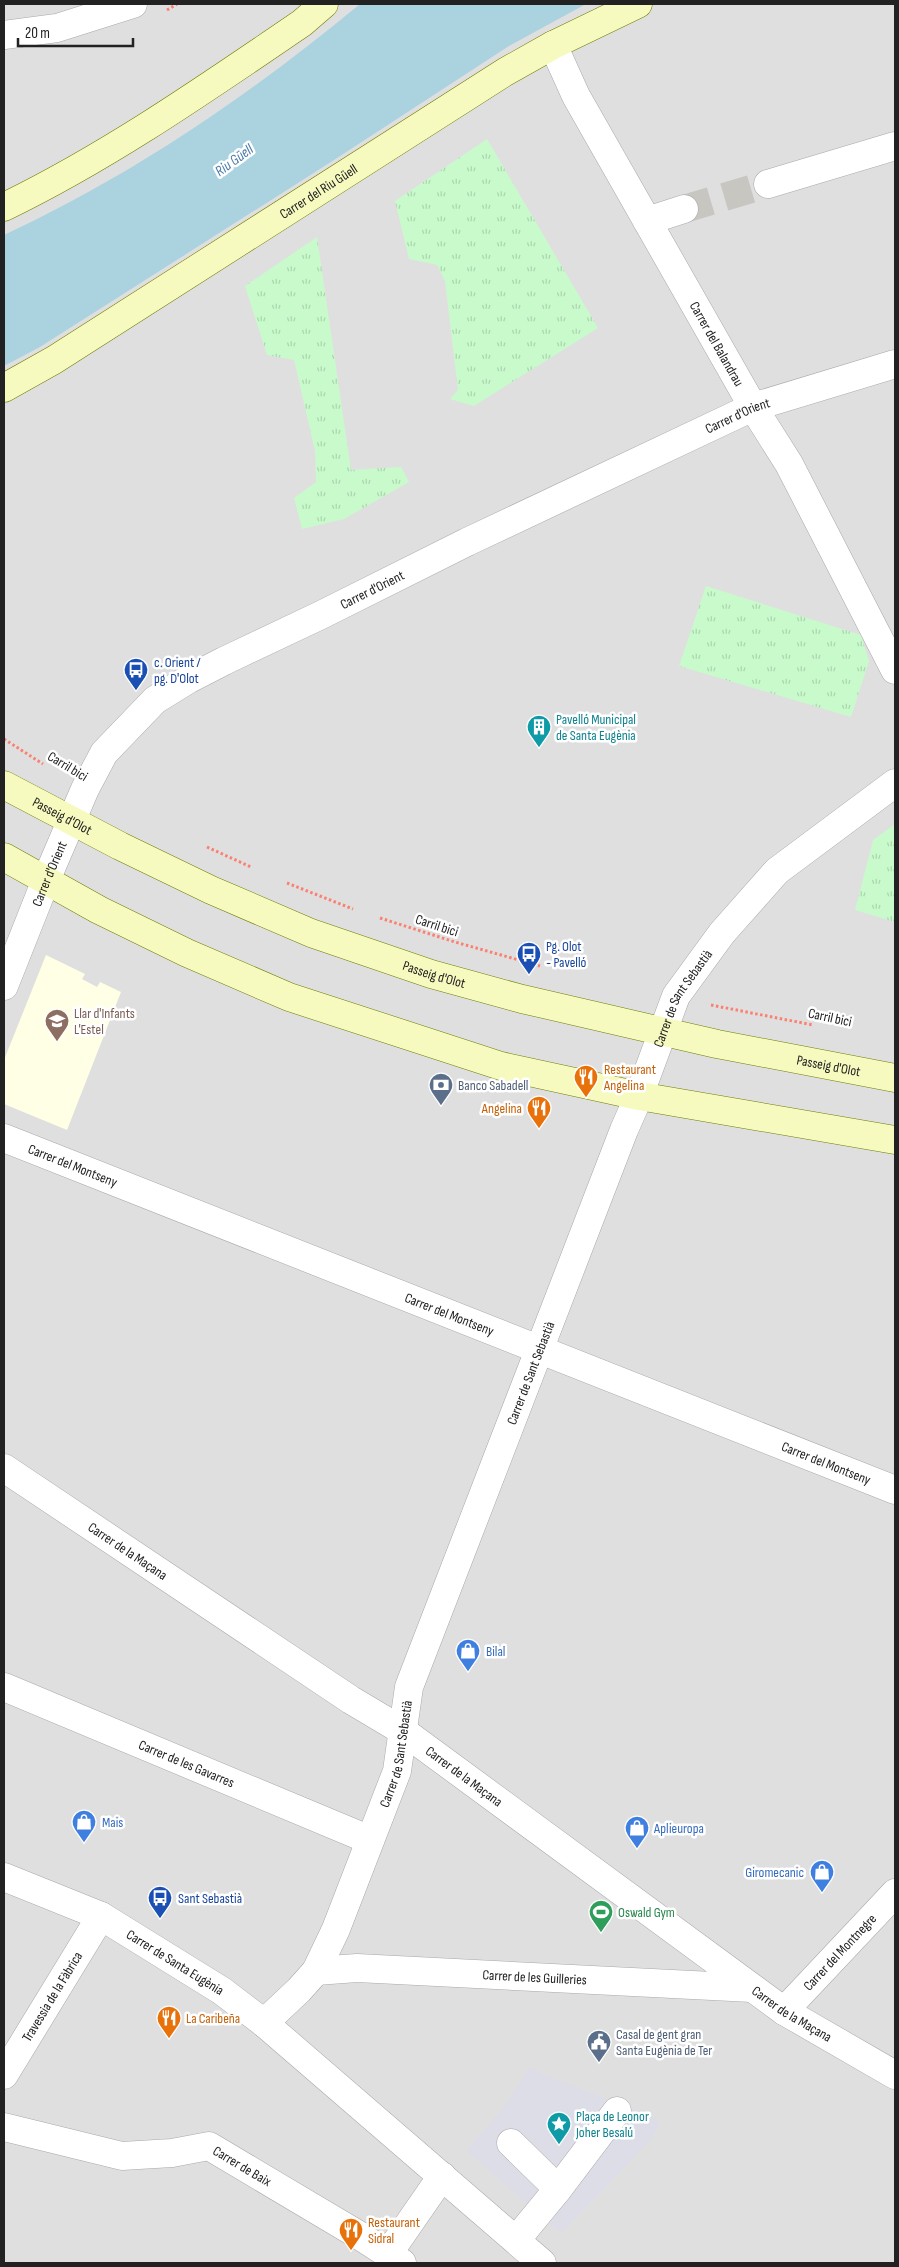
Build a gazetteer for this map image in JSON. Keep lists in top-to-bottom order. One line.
{"streets":{"main road":["Carrer del Riu Güell","Passeig d'Olot"],"street":["Carrer del Balandrau","Carrer d'Orient","Carrer de Sant Sebastià","Carrer del Montseny","Carrer de la Maçana","Carrer de les Gavarres","Carrer del Montnegre","Carrer de Santa Eugènia","Carrer de les Guilleries","Travessia de la Fàbrica","Carrer de Baix"],"path":["Carril bici"]},"crossings":[["Carrer del Riu Güell","Carrer del Balandrau"],["Carrer del Balandrau","Carrer d'Orient"],["Carrer d'Orient","Carril bici"],["Carrer d'Orient","Passeig d'Olot"],["Carril bici","Carrer de Sant Sebastià"],["Passeig d'Olot","Carrer de Sant Sebastià"],["Carrer de Sant Sebastià","Carrer del Montseny"],["Carrer de Sant Sebastià","Carrer de la Maçana"],["Carrer de Sant Sebastià","Carrer de les Gavarres"],["Carrer de Sant Sebastià","Carrer de Santa Eugènia"],["Carrer de Sant Sebastià","Carrer de les Guilleries"],["Carrer de la Maçana","Carrer del Montnegre"],["Carrer de la Maçana","Carrer de les Guilleries"],["Carrer de Santa Eugènia","Travessia de la Fàbrica"]],"water":["Riu Güell"],"places":{"bus stop":["c. Orient / pg. D'Olot","Pg. Olot - Pavelló","Sant Sebastià"],"building":["Pavelló Municipal de Santa Eugènia"],"school or university":["Llar d'Infants L'Estel"],"restaurant":["Restaurant Angelina","Angelina","La Caribeña","Restaurant Sidral"],"bank":["Banco Sabadell"],"shop":["Bilal","Mais","Aplieuropa","Giromecanic"],"sports":["Oswald Gym"],"public building":["Casal de gent gran Santa Eugènia de Ter"],"place":["Plaça de Leonor Joher Besalú"]},"scale_bar":"20 m"}
